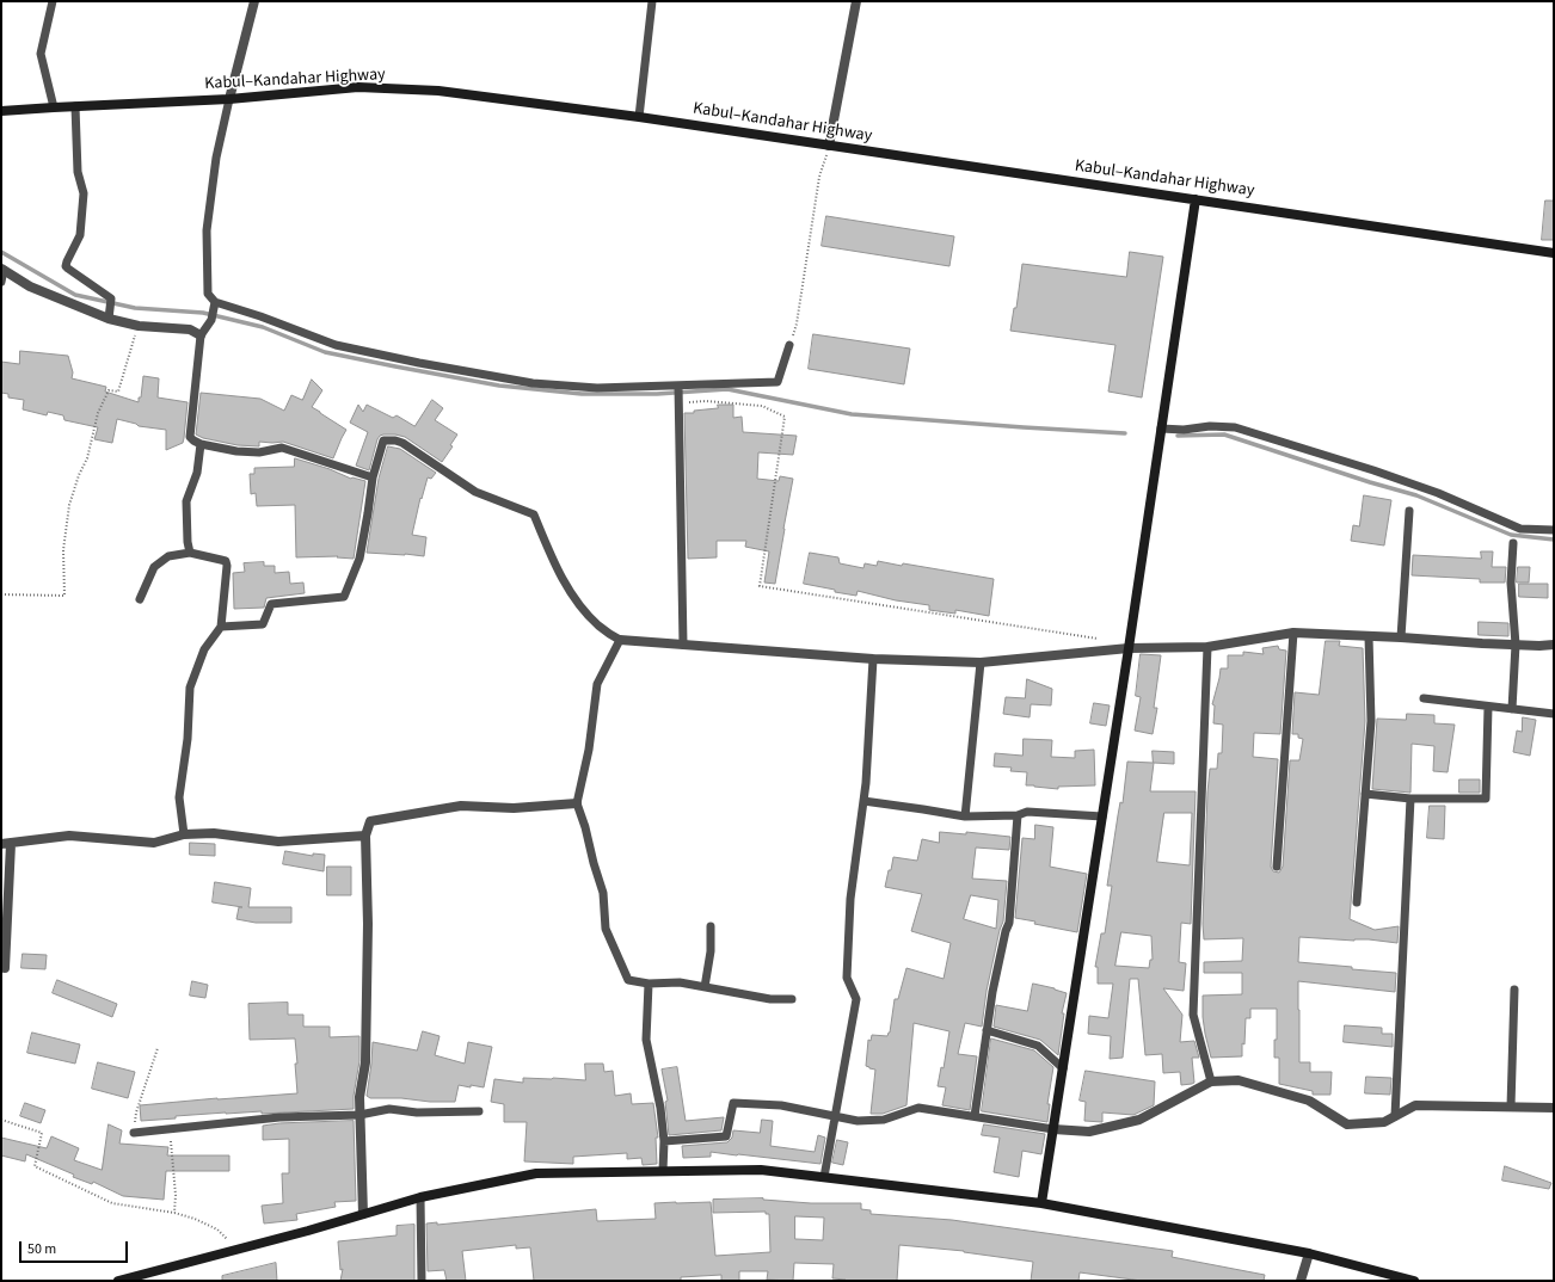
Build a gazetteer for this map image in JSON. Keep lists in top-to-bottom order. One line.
{"streets":{"street":["Kabul–Kandahar Highway"]},"scale_bar":"50 m"}
